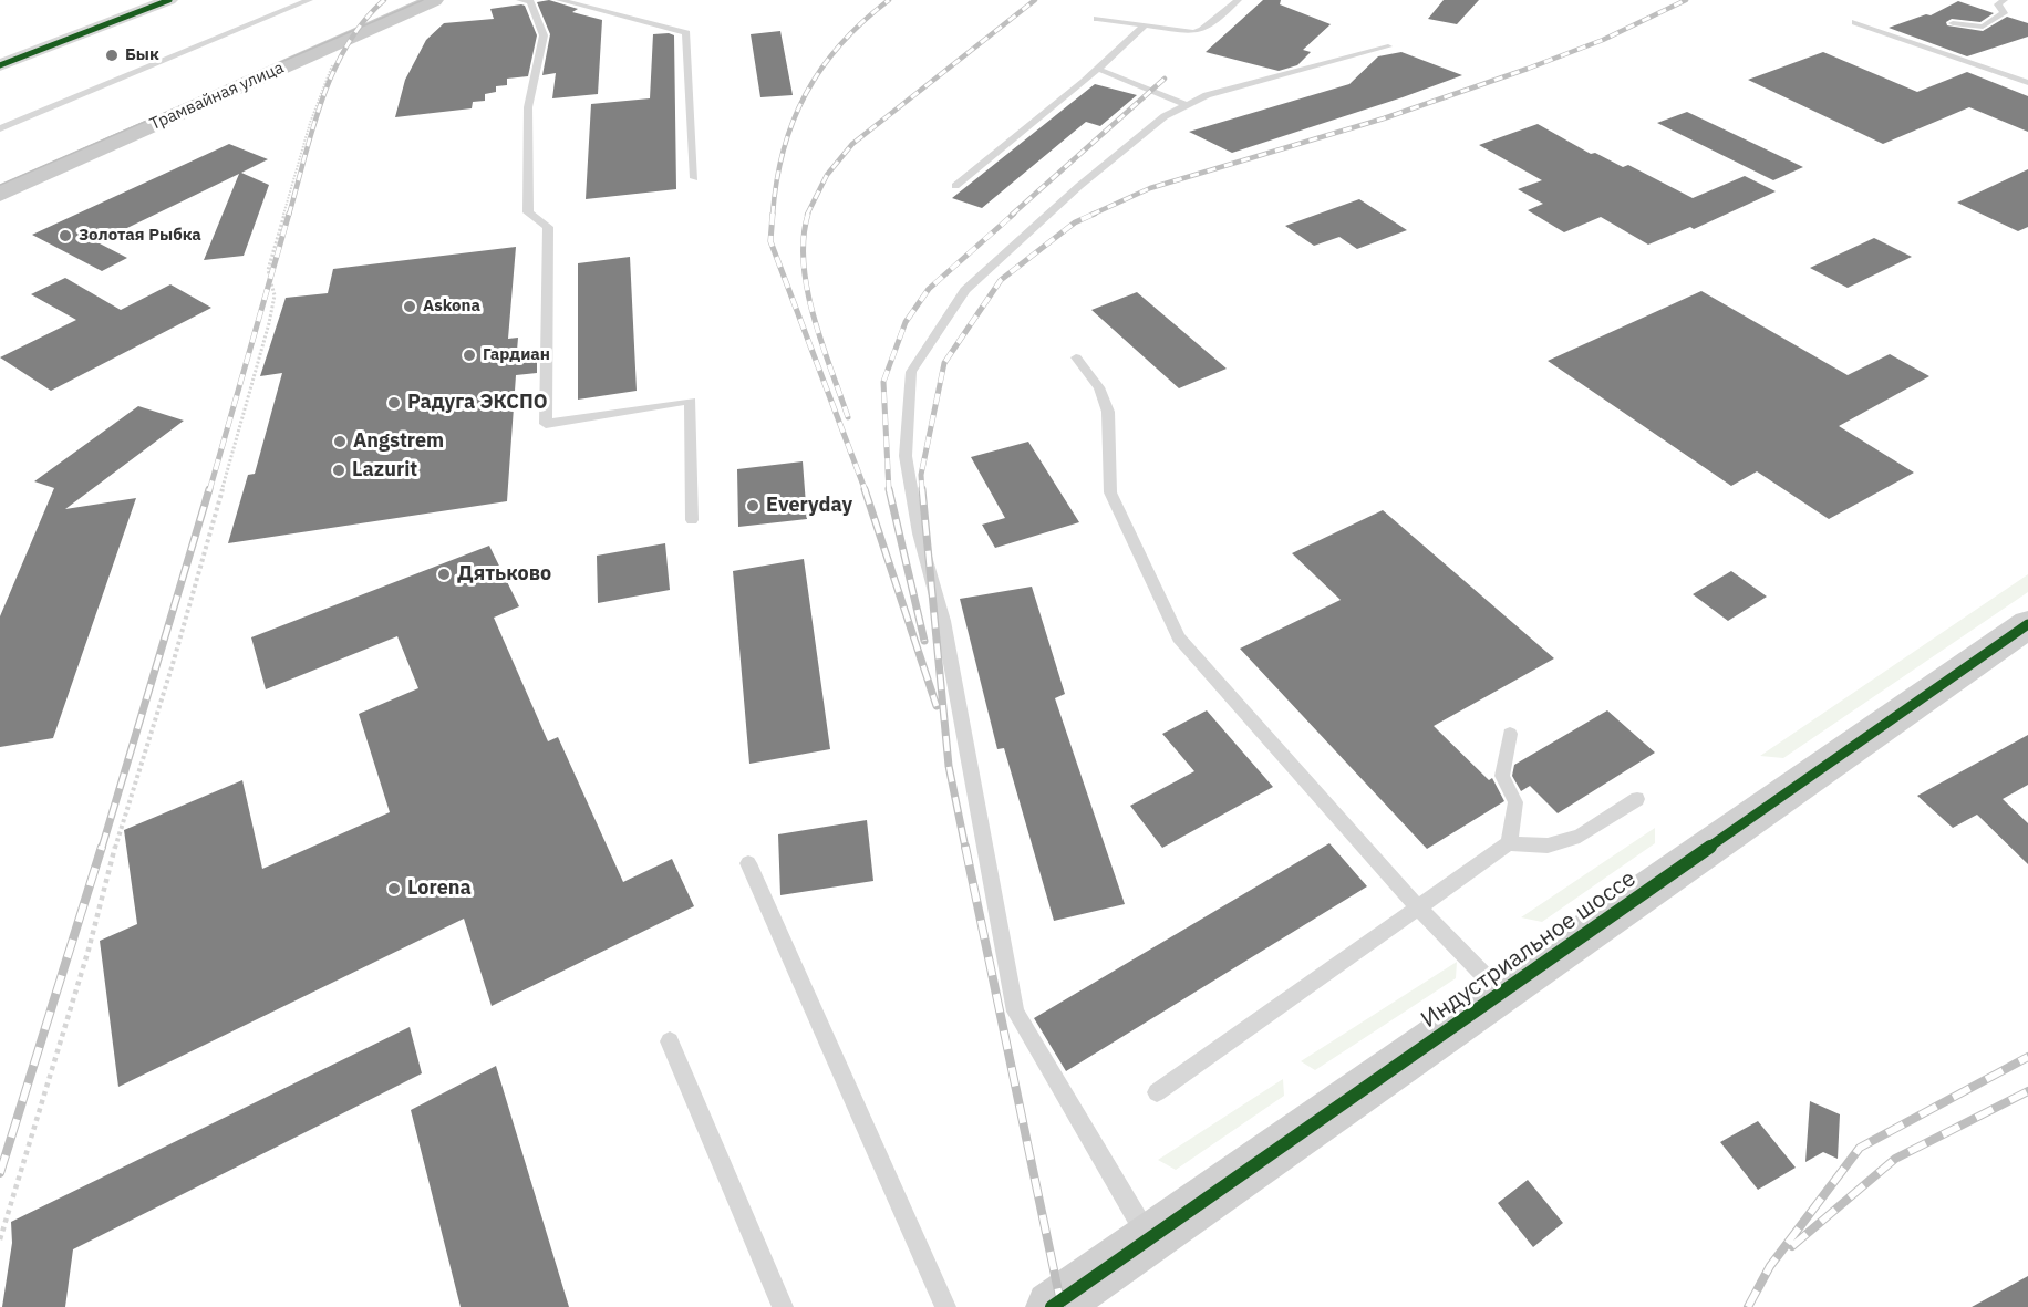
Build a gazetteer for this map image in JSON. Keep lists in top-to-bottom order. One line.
{"streets":{"main road":["Трамвайная улица"],"street":["Индустриальное шоссе"]},"places":["Бык","Золотая Рыбка","Askona","Гардиан","Радуга ЭКСПО","Angstrem","Lazurit","Everyday","Дятьково","Lorena"]}
